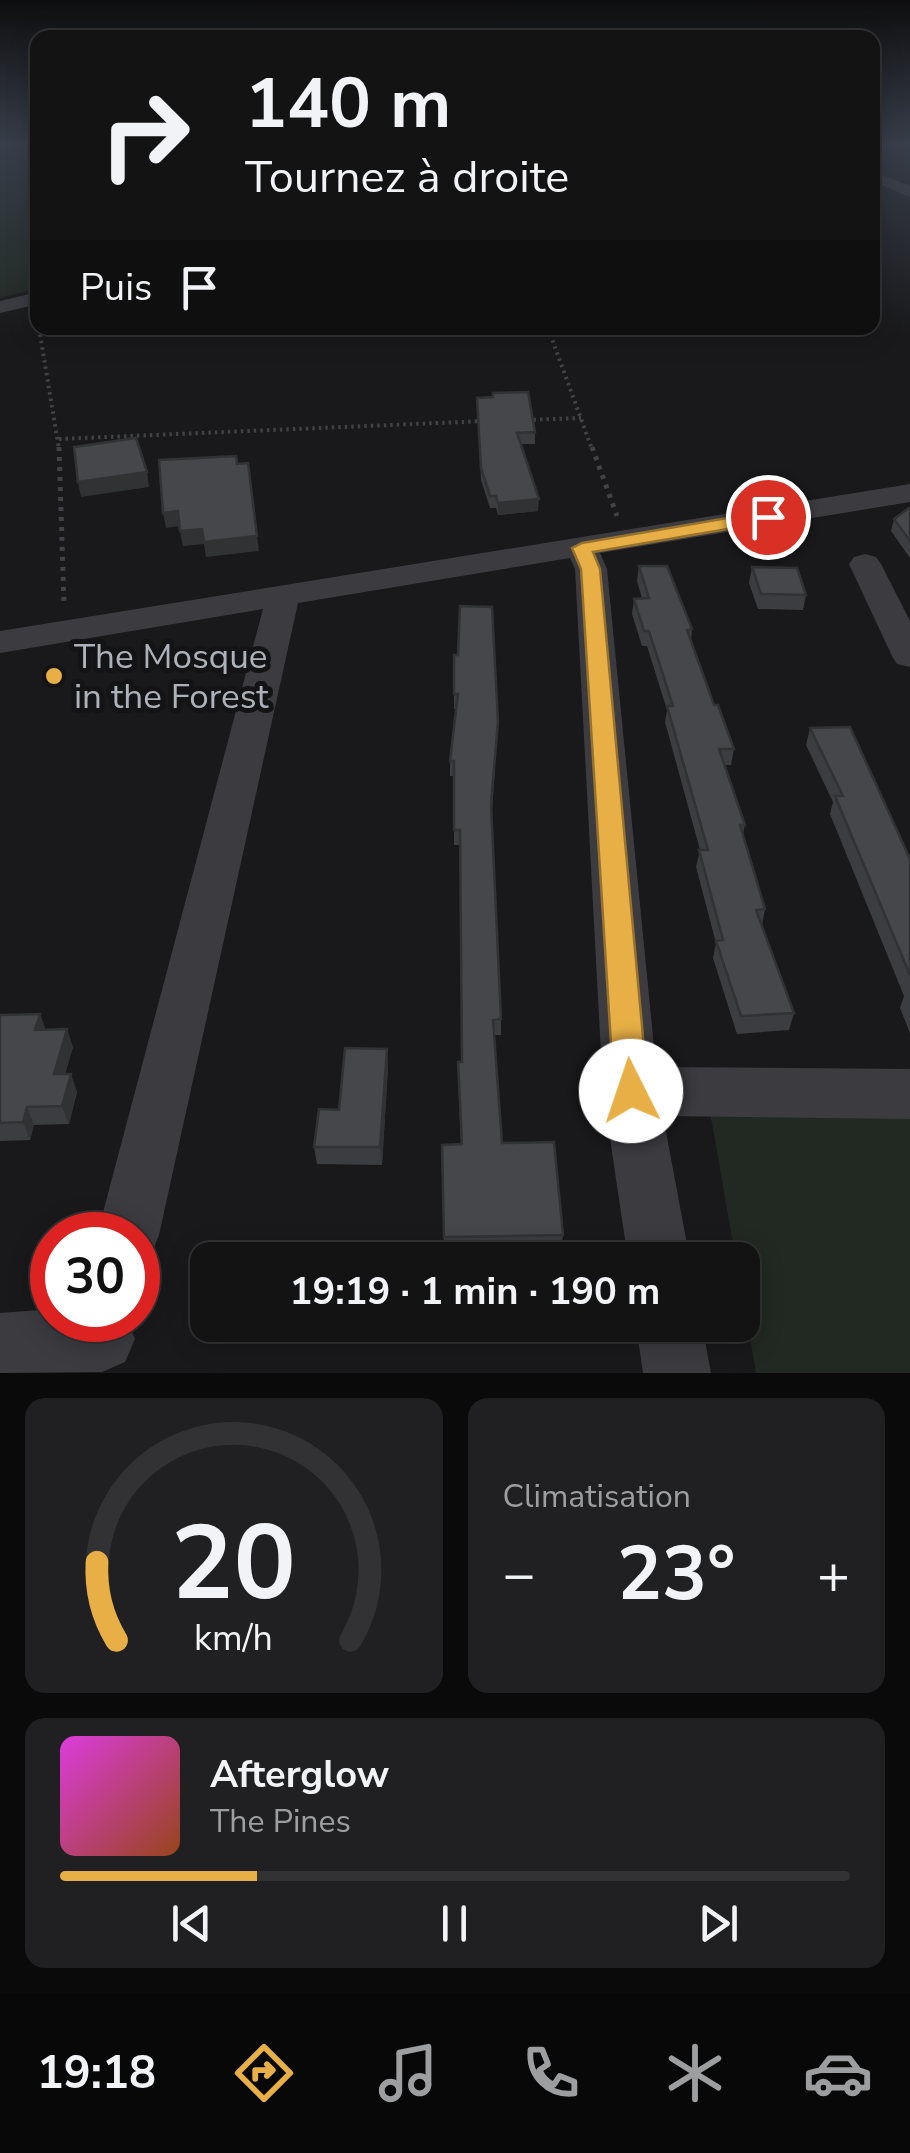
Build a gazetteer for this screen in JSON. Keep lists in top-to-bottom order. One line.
{"places":["The Mosque in the Forest"],"page":{"turn":["140 m","Tournez à droite"],"then":"Puis","limit":"30","trip":"19:19 · 1 min · 190 m","tile":"Climatisation","heat":["−","23°","+"],"song":["Afterglow","The Pines"],"tabs":"19:18","gauge":["20","km/h"]}}
